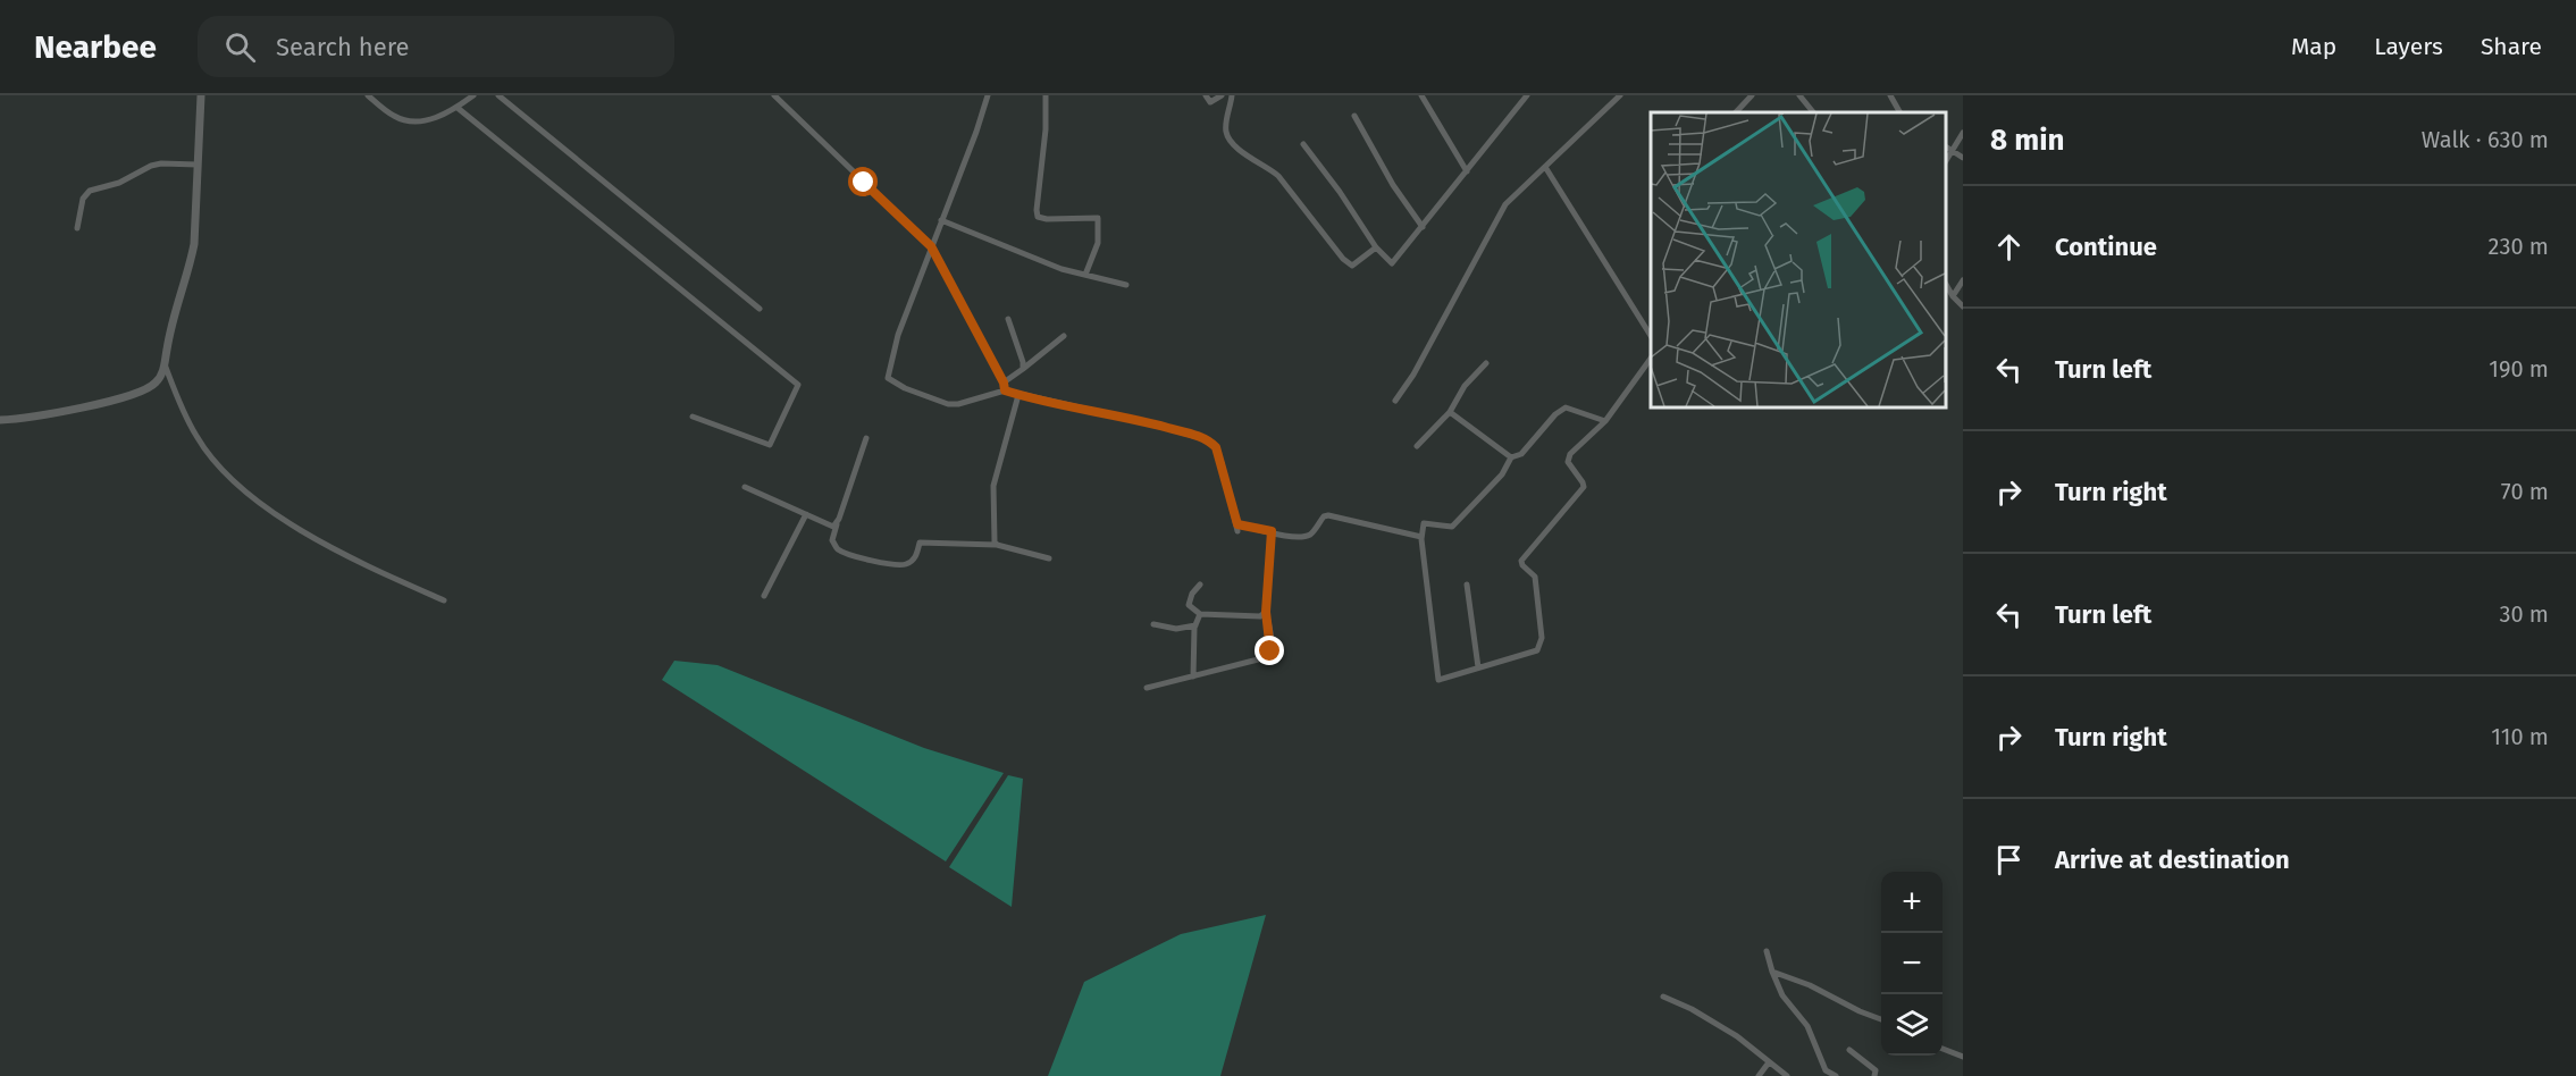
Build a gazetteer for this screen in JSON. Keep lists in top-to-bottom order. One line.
{"page":{"header":"Nearbee","search":"Search here","nav":["Map","Layers","Share"],"heading":["8 min","Walk · 630 m"],"list":[["Continue","230 m"],["Turn left","190 m"],["Turn right","70 m"],["Turn left","30 m"],["Turn right","110 m"],"Arrive at destination"],"map_buttons":["+","−"]}}
